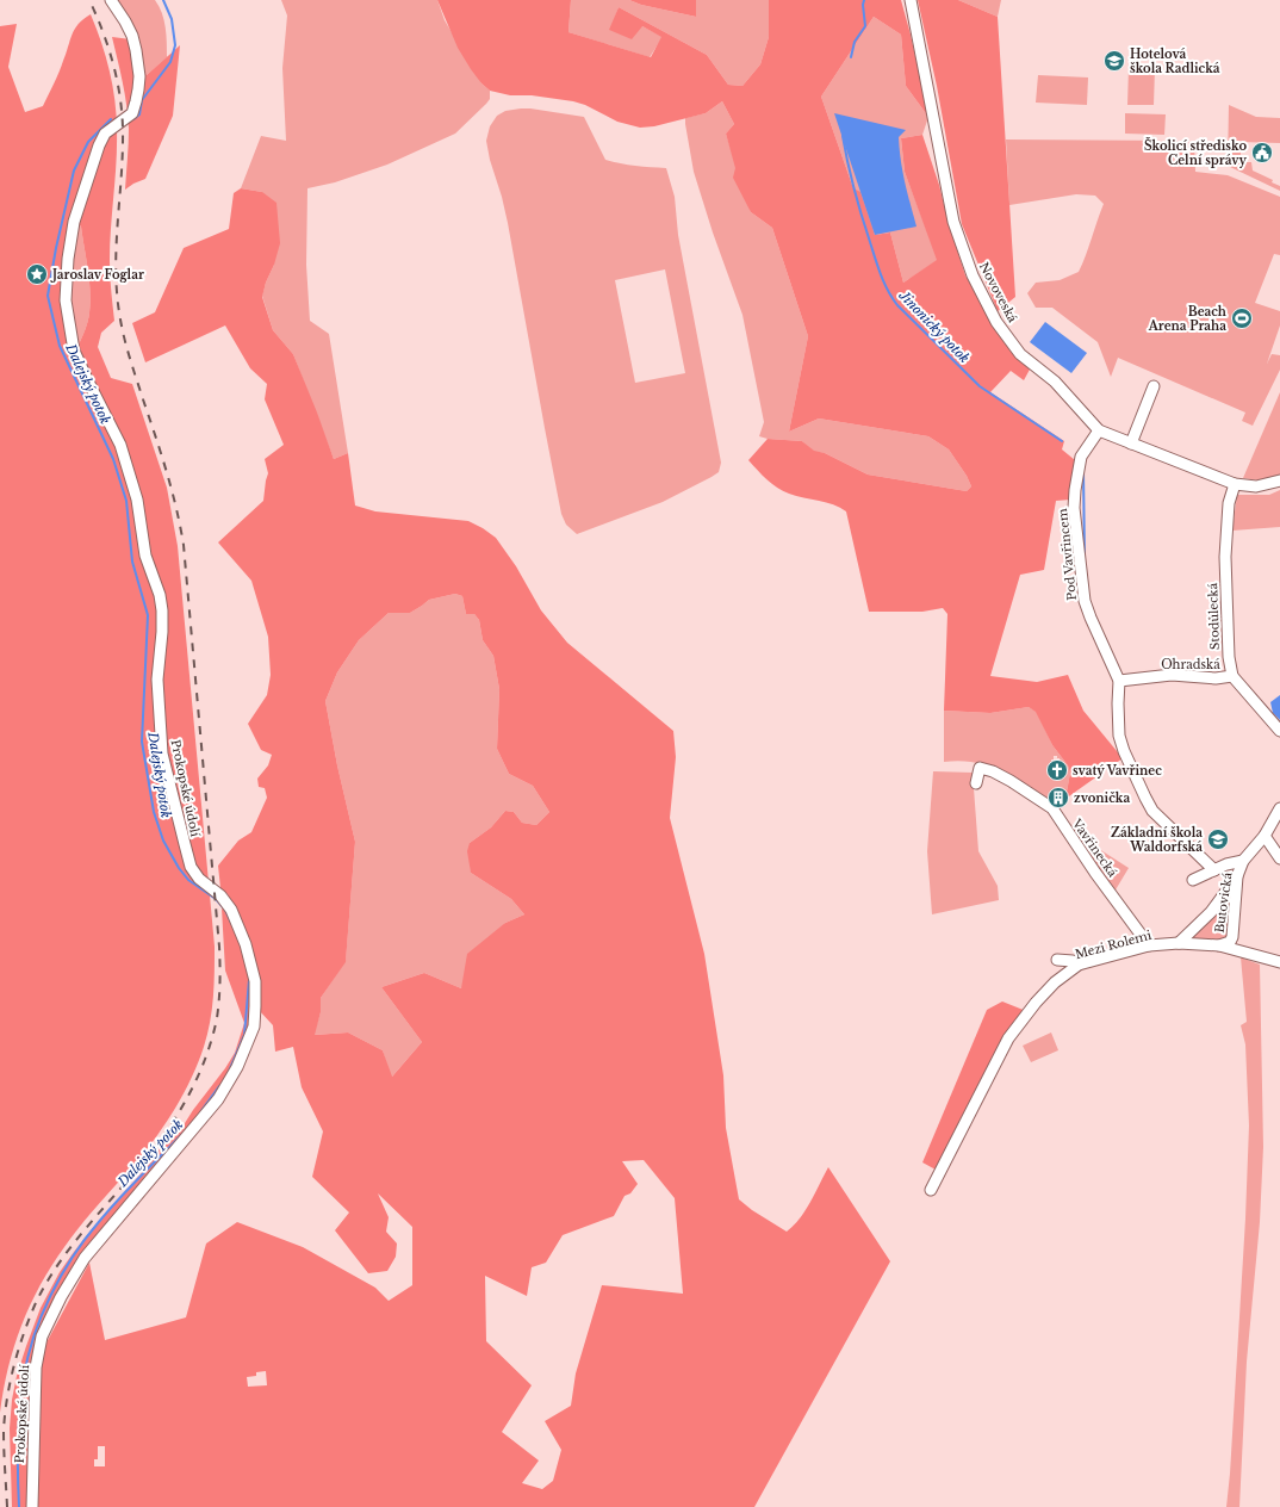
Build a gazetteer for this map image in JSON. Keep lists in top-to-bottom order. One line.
{"streets":{"street":["Novoveská","Pod Vavřincem","Stodůlecká","Ohradská","Prokopské údolí","Vavřinecká","Butovická","Mezi Rolemi"]},"crossings":[["Novoveská","Pod Vavřincem"],["Novoveská","Stodůlecká"],["Pod Vavřincem","Ohradská"],["Stodůlecká","Ohradská"],["Vavřinecká","Mezi Rolemi"],["Butovická","Mezi Rolemi"]],"water":["Jinonický potok","Dalejský potok"],"places":{"school or university":["Hotelová škola Radlická","Základní škola Waldorfská"],"public building":["Školicí středisko Celní správy"],"place":["Jaroslav Foglar"],"sports":["Beach Arena Praha"],"church":["svatý Vavřinec"],"building":["zvonička"]}}
